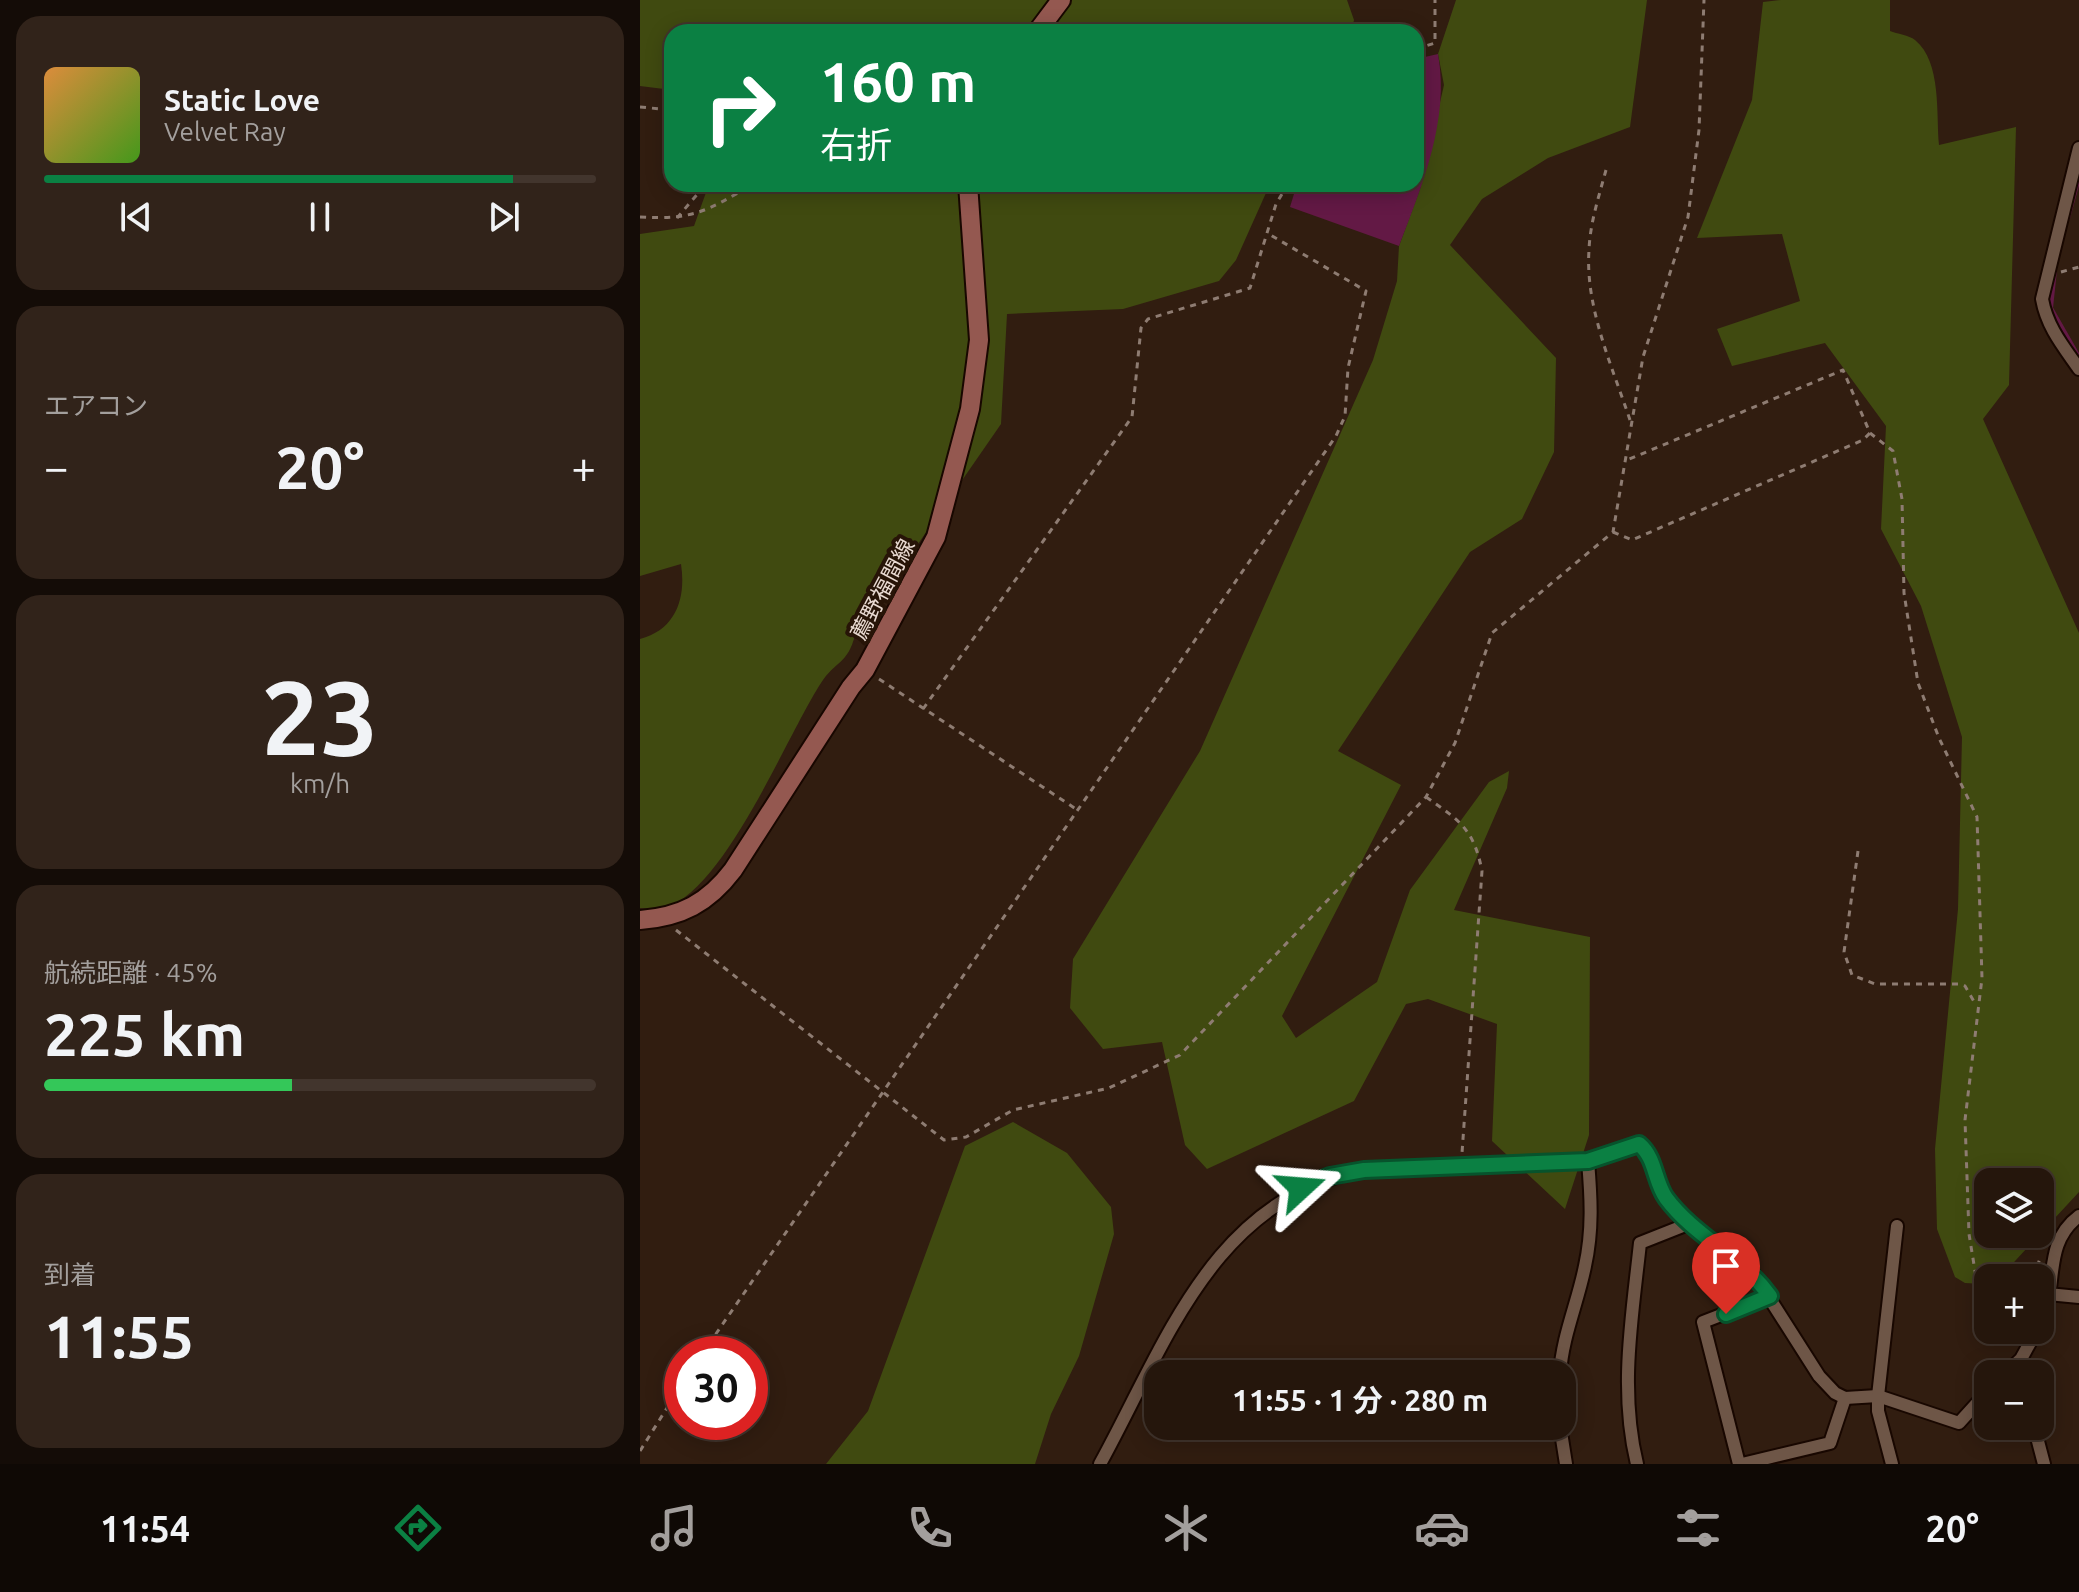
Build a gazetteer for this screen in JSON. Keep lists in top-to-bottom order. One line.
{"streets":{"main road":["薦野福間線"]},"page":{"turn":["160 m","右折"],"song":["Static Love","Velvet Ray"],"tile":["エアコン",["23","km/h"],["航続距離 · 45%","225 km"],["到着","11:55"]],"heat":["−","20°","+"],"map_buttons":["+","−"],"limit":"30","trip":"11:55 · 1 分 · 280 m","tabs":["11:54","20°"]}}
